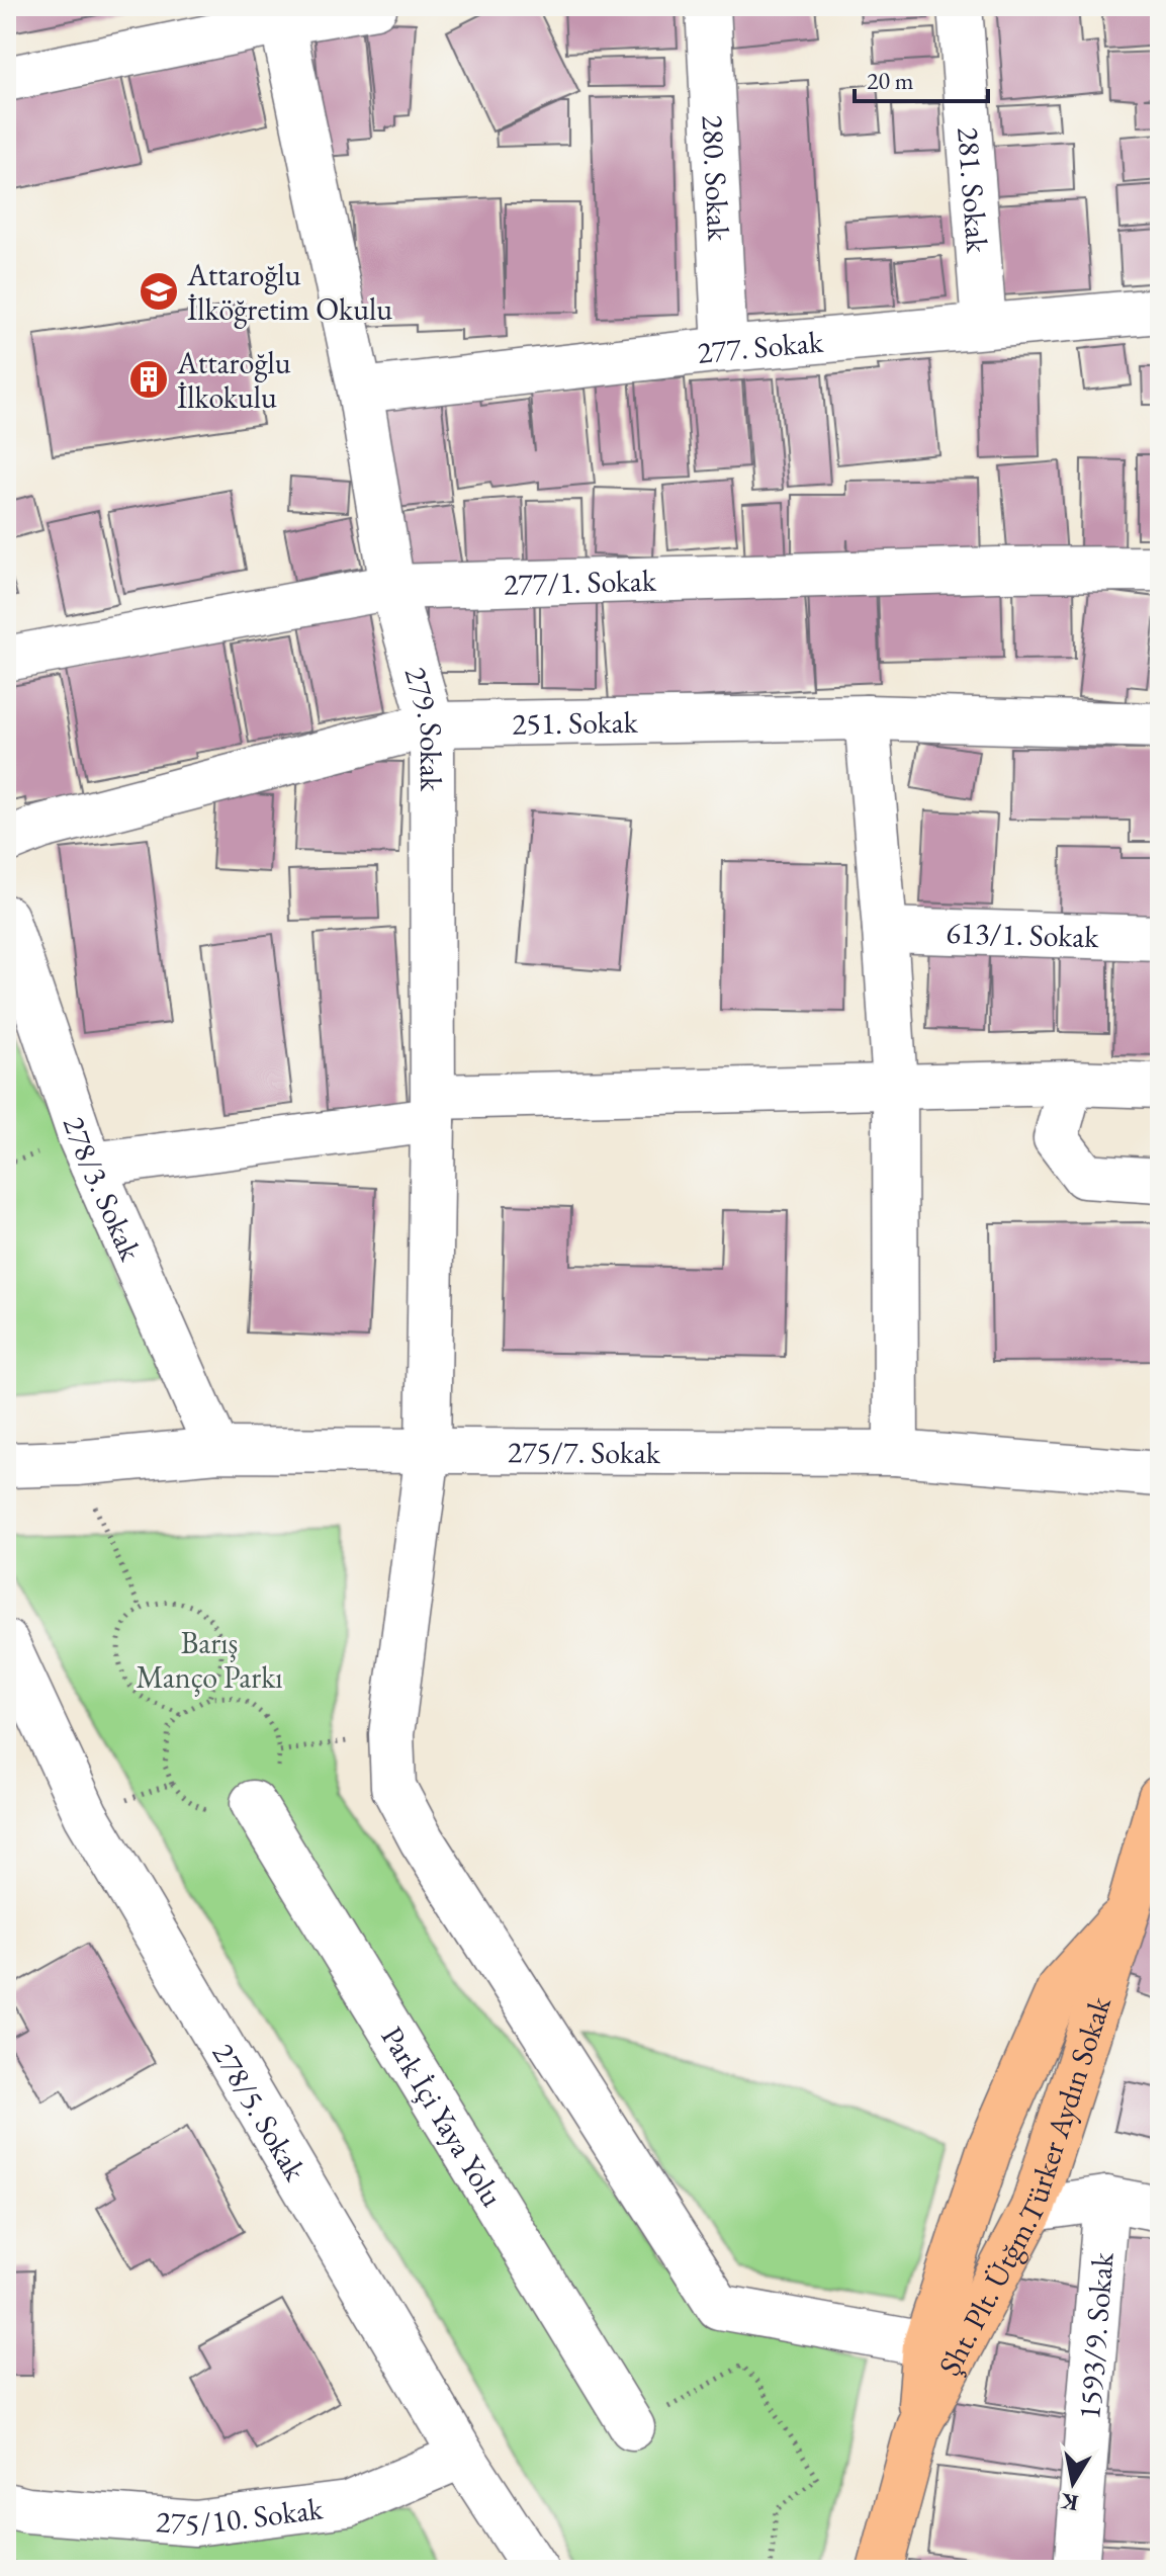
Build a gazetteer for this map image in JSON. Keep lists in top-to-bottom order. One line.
{"streets":{"main road":["Şht. Plt. Ütğm.Türker Aydın Sokak"],"street":["280. Sokak","281. Sokak","277. Sokak","277/1. Sokak","251. Sokak","279. Sokak","613/1. Sokak","278/3. Sokak","275/7. Sokak","278/5. Sokak","Park İçi Yaya Yolu","1593/9. Sokak","275/10. Sokak"]},"crossings":[["280. Sokak","277. Sokak"],["281. Sokak","277. Sokak"],["277. Sokak","279. Sokak"],["277/1. Sokak","279. Sokak"],["251. Sokak","279. Sokak"],["279. Sokak","275/7. Sokak"],["278/3. Sokak","275/7. Sokak"],["278/5. Sokak","275/10. Sokak"]],"parks":["Barış Manço Parkı"],"places":{"school or university":["Attaroğlu İlköğretim Okulu"],"building":["Attaroğlu İlkokulu"]},"scale_bar":"20 m","north":"bottom"}
